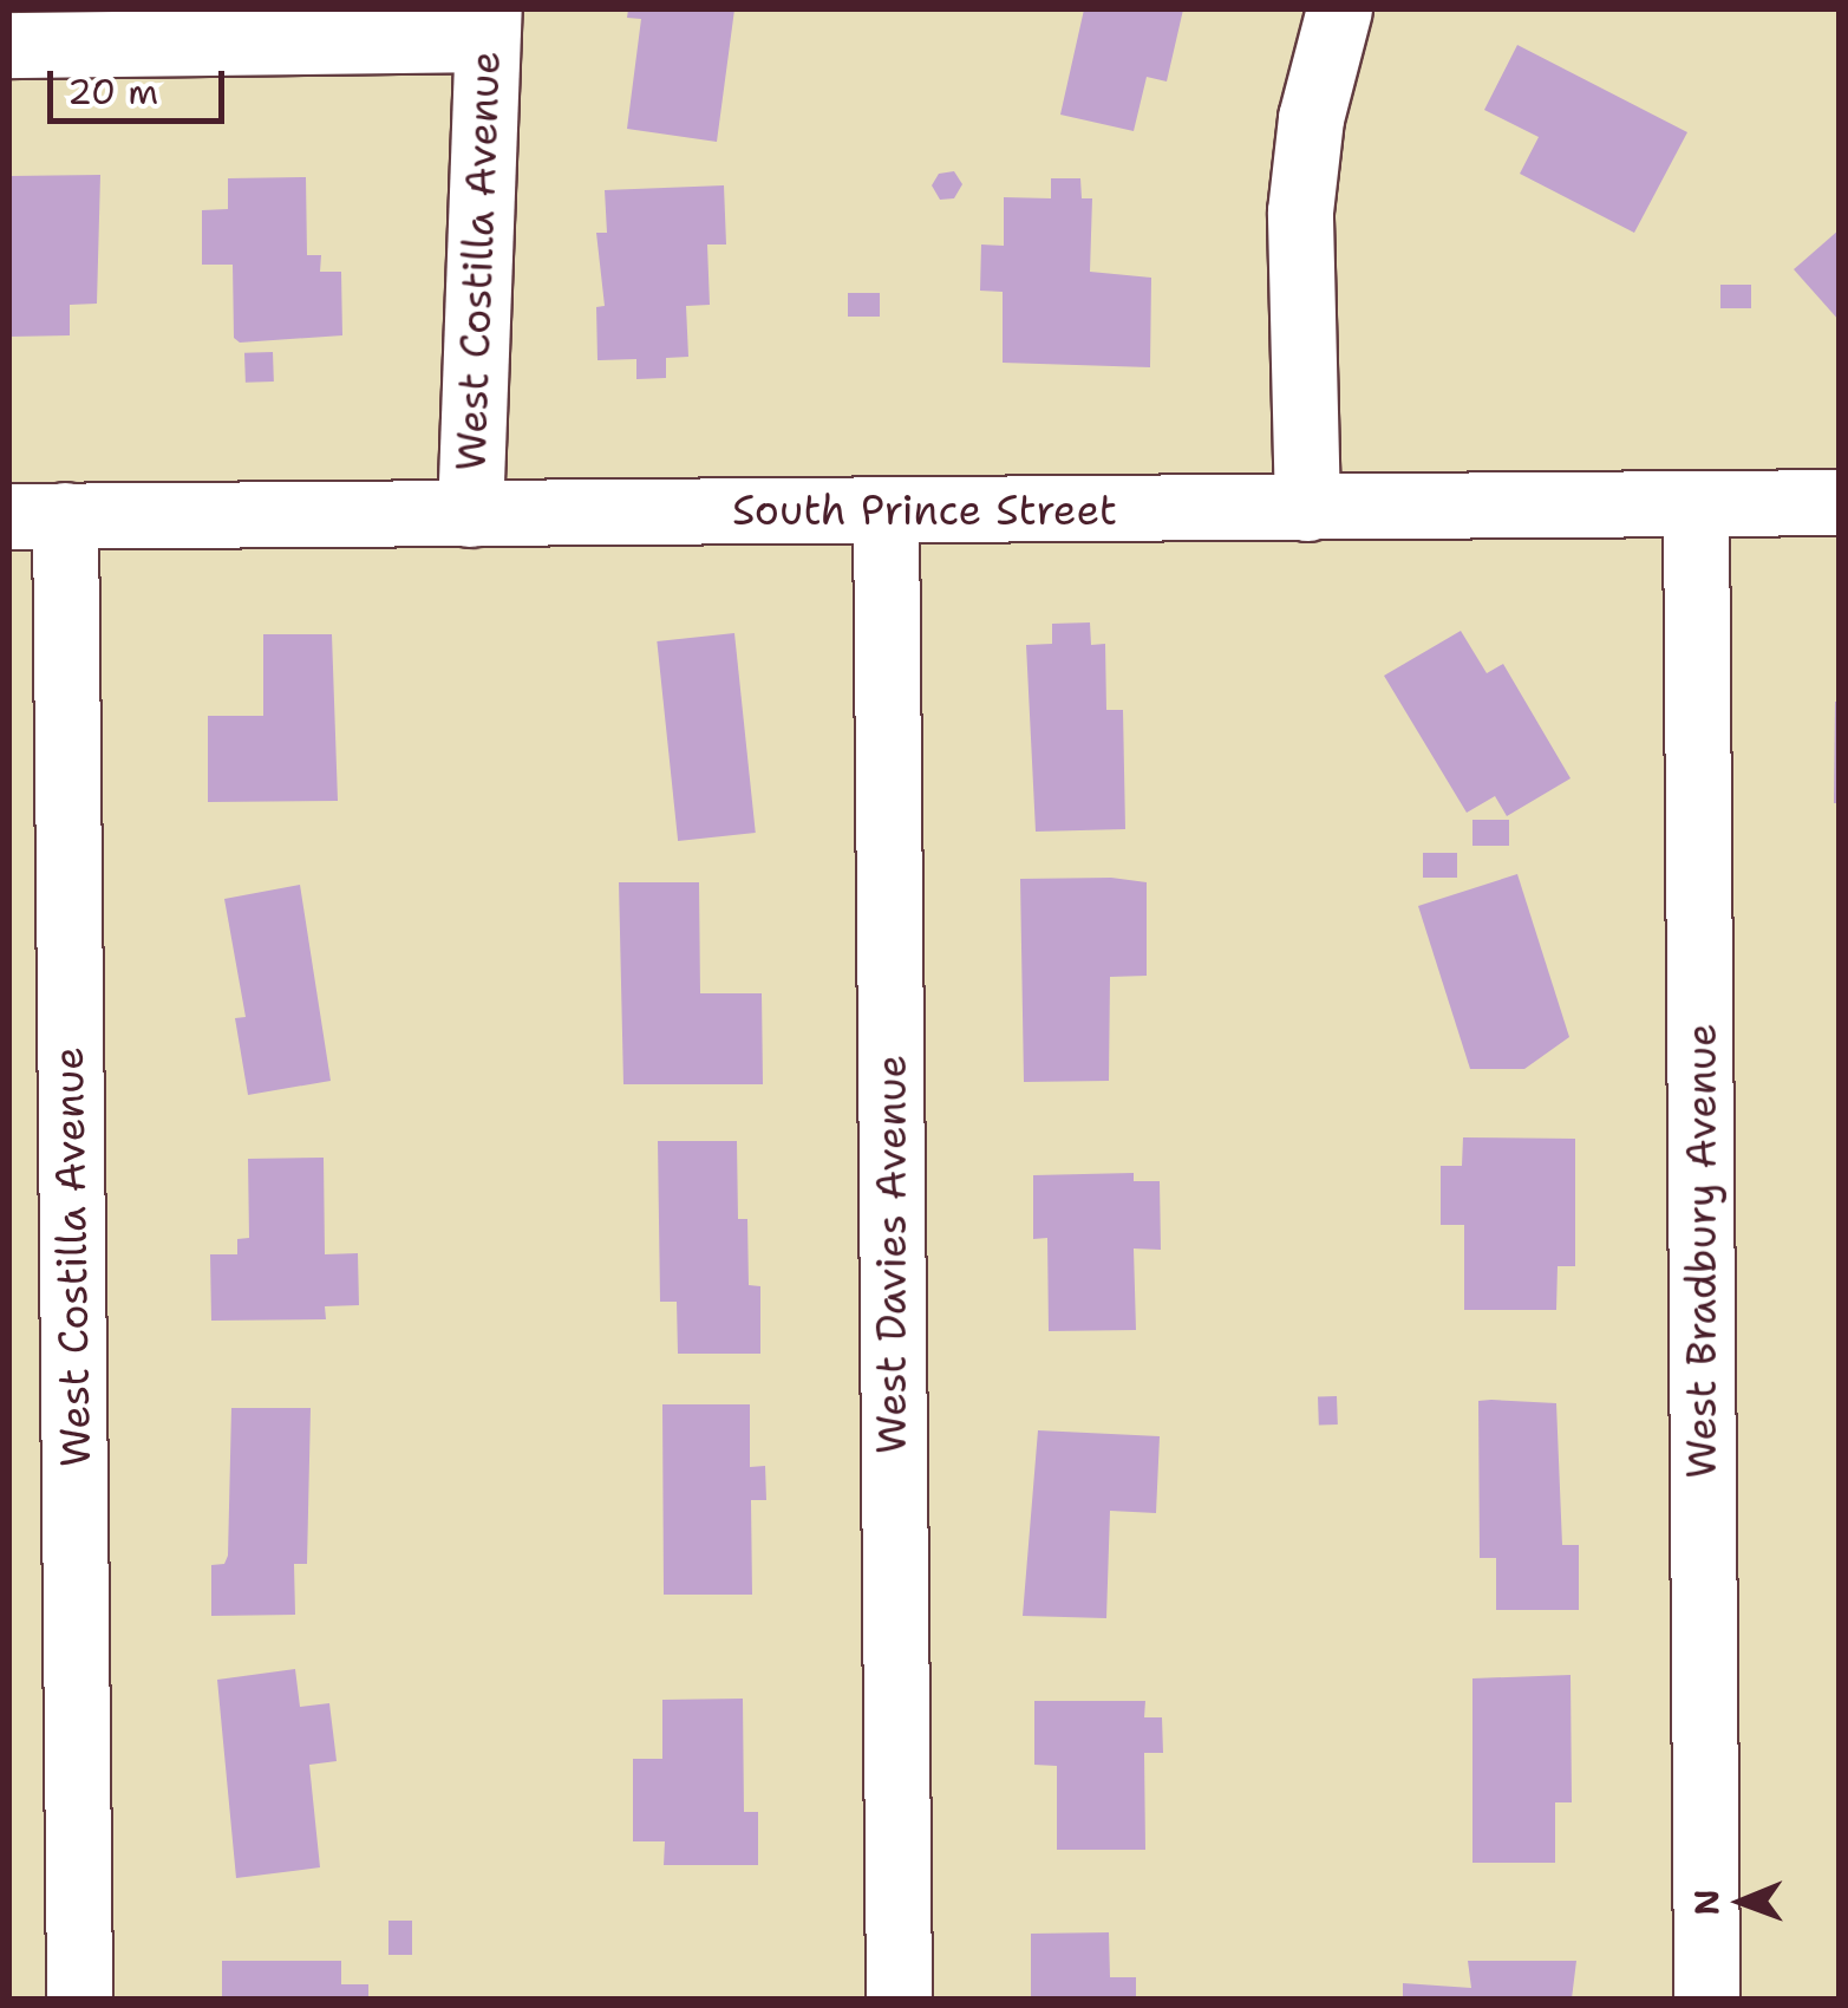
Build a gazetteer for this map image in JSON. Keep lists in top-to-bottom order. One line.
{"streets":{"street":["West Costilla Avenue","South Prince Street","West Bradbury Avenue","West Davies Avenue"]},"crossings":[["West Costilla Avenue","South Prince Street"],["South Prince Street","West Bradbury Avenue"],["South Prince Street","West Davies Avenue"]],"scale_bar":"20 m","north":"left"}
